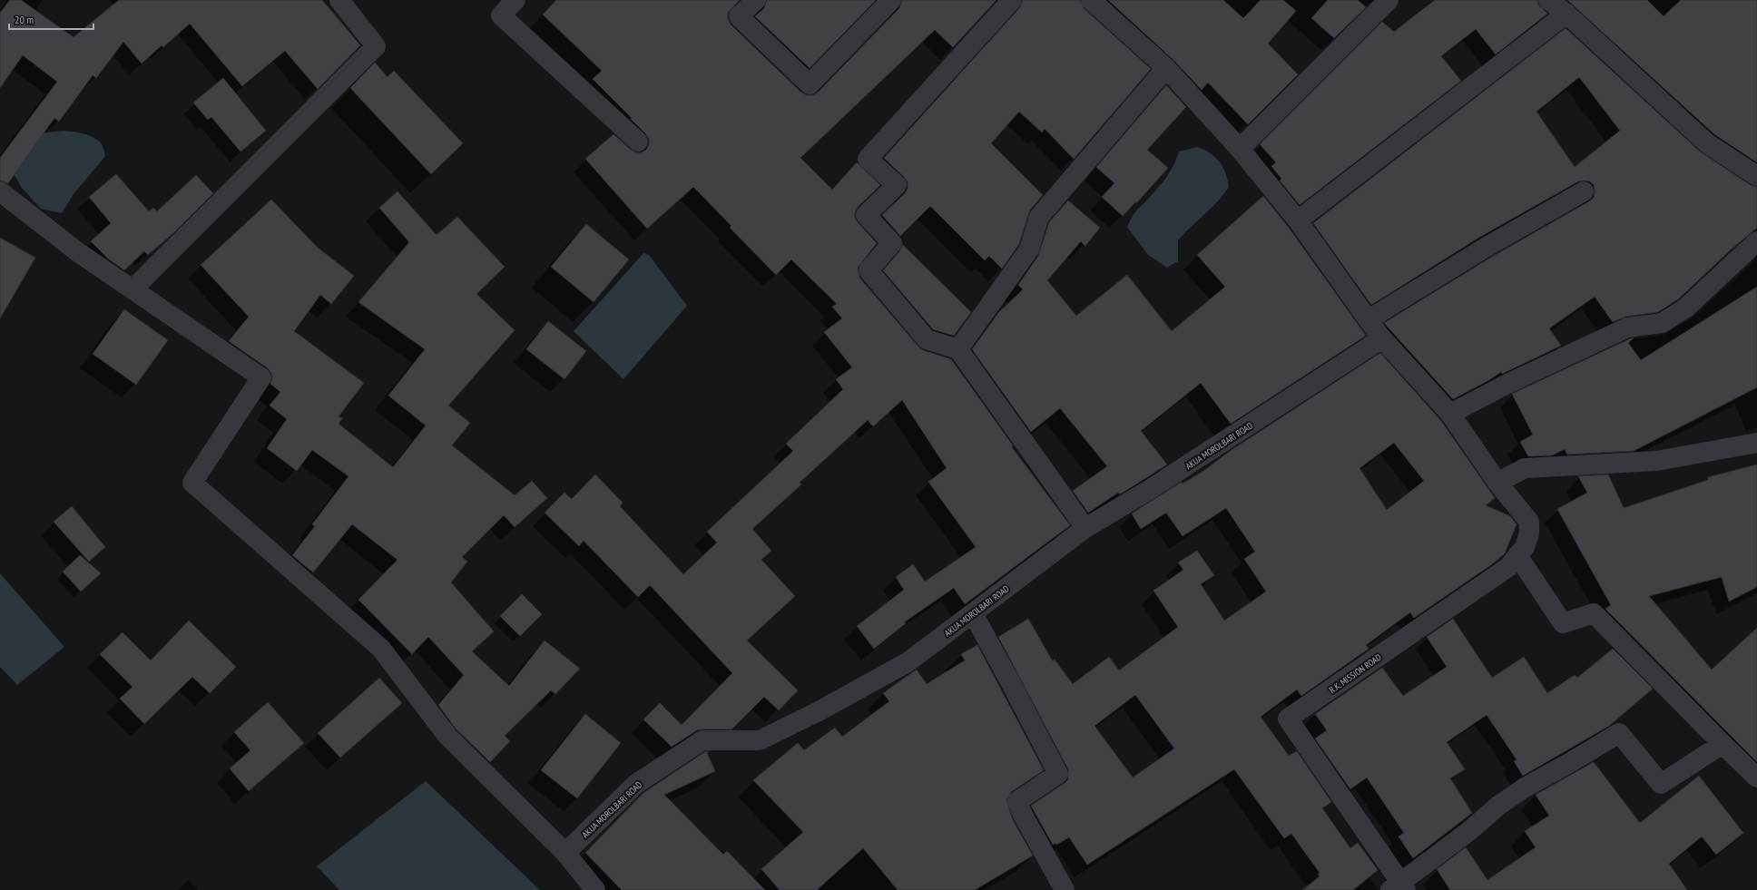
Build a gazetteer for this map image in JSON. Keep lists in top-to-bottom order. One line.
{"streets":{"street":["AKUA MOROLBARI ROAD","R.K. MISSION ROAD"]},"crossings":[["AKUA MOROLBARI ROAD","R.K. MISSION ROAD"]],"scale_bar":"20 m"}
